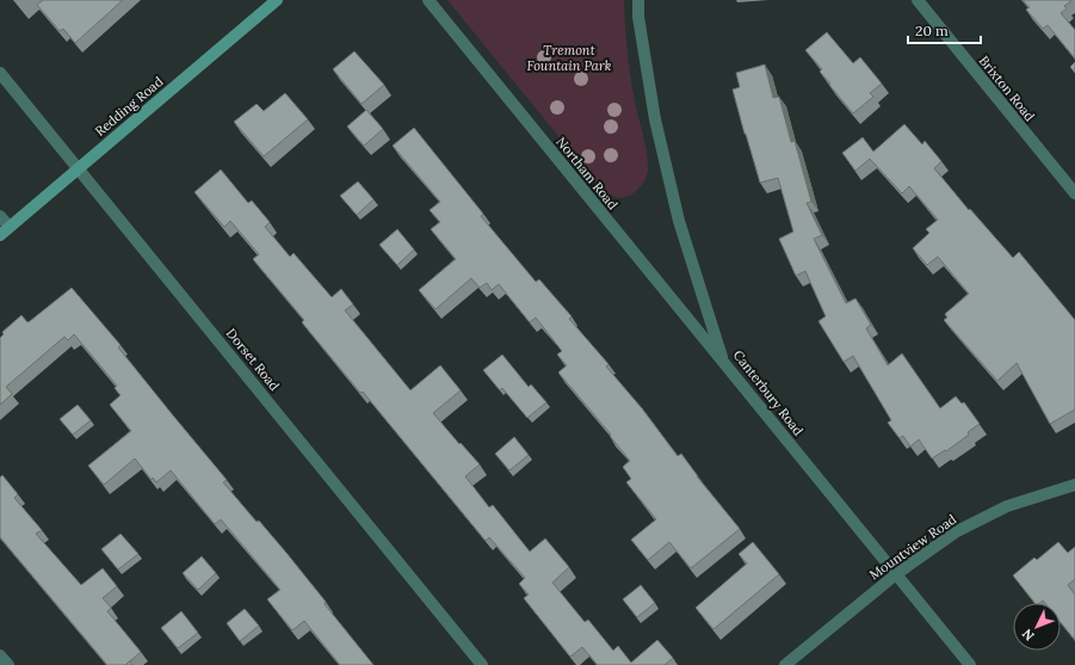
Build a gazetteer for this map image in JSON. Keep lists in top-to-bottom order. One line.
{"streets":{"main road":["Redding Road"],"street":["Brixton Road","Northam Road","Dorset Road","Canterbury Road","Mountview Road"]},"crossings":[["Redding Road","Dorset Road"],["Northam Road","Canterbury Road"],["Canterbury Road","Mountview Road"]],"parks":["Tremont Fountain Park"],"scale_bar":"20 m","north":"bottom left"}
